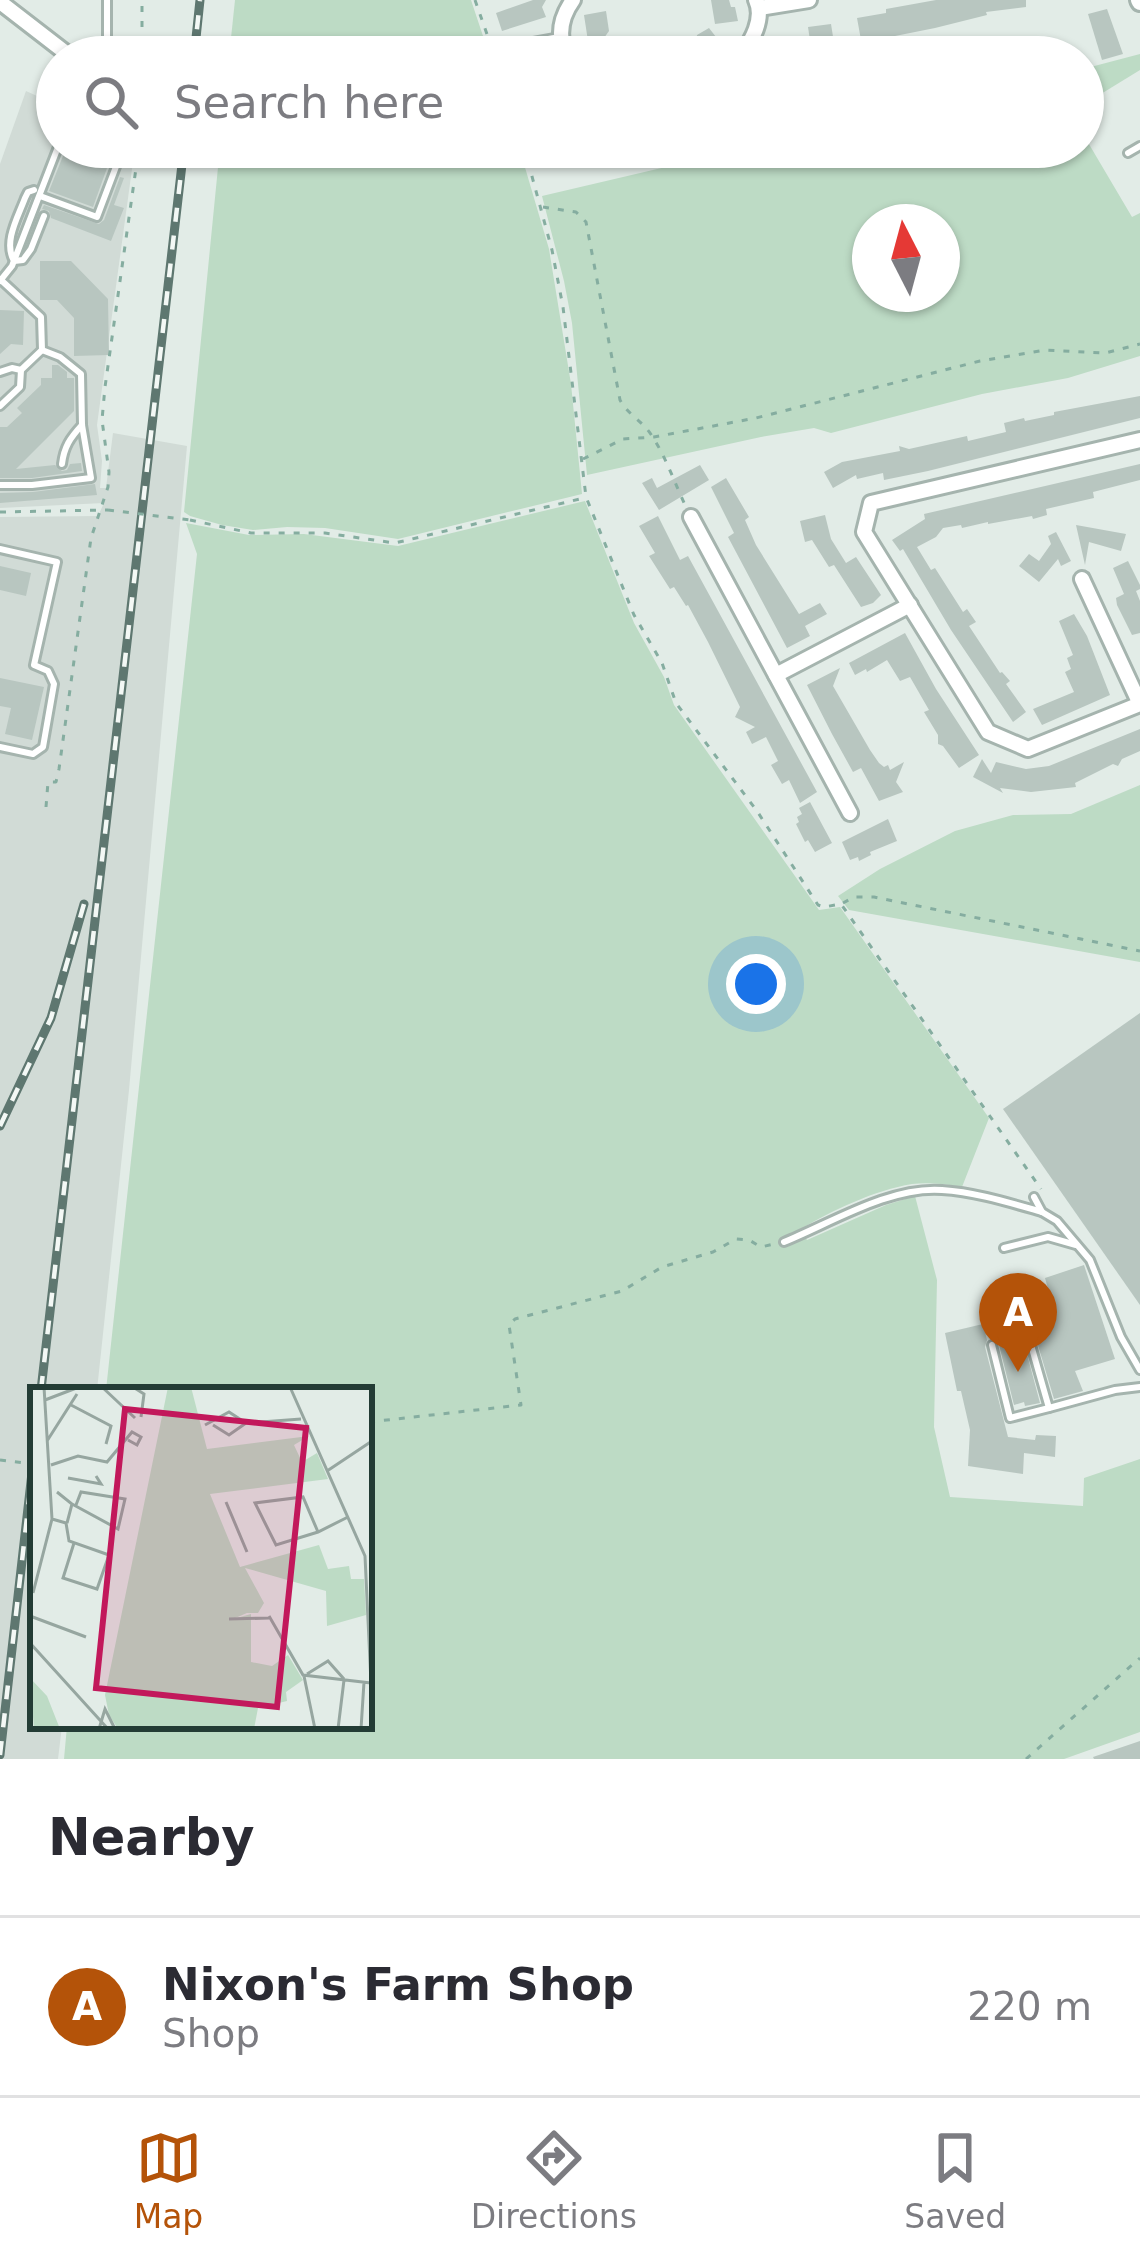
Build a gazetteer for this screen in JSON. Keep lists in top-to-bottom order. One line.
{"north":"top","page":{"search":"Search here","pins":"A","heading":"Nearby","list":[{"mark":"A","name":"Nixon's Farm Shop","note":"Shop","value":"220 m"}],"nav":["Map","Directions","Saved"]}}
